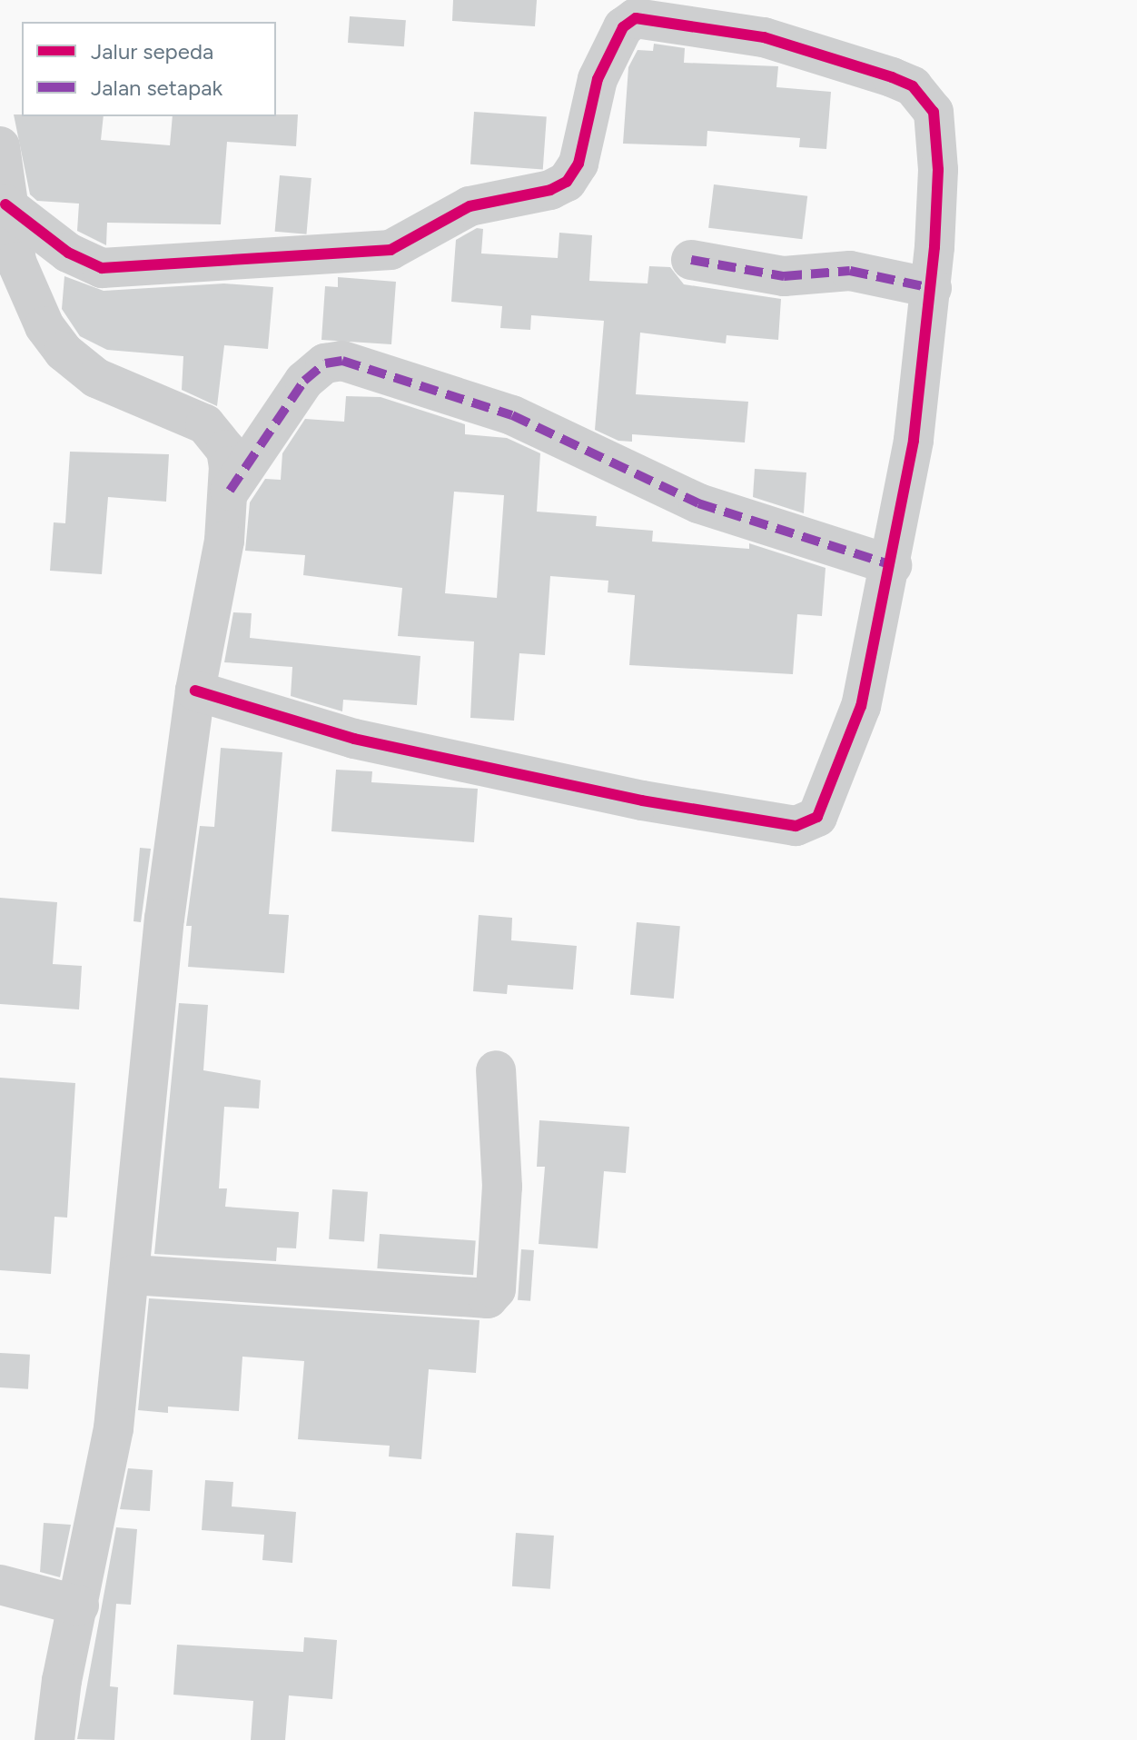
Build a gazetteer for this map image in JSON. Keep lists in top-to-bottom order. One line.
{"legend":["Jalur sepeda","Jalan setapak"]}
